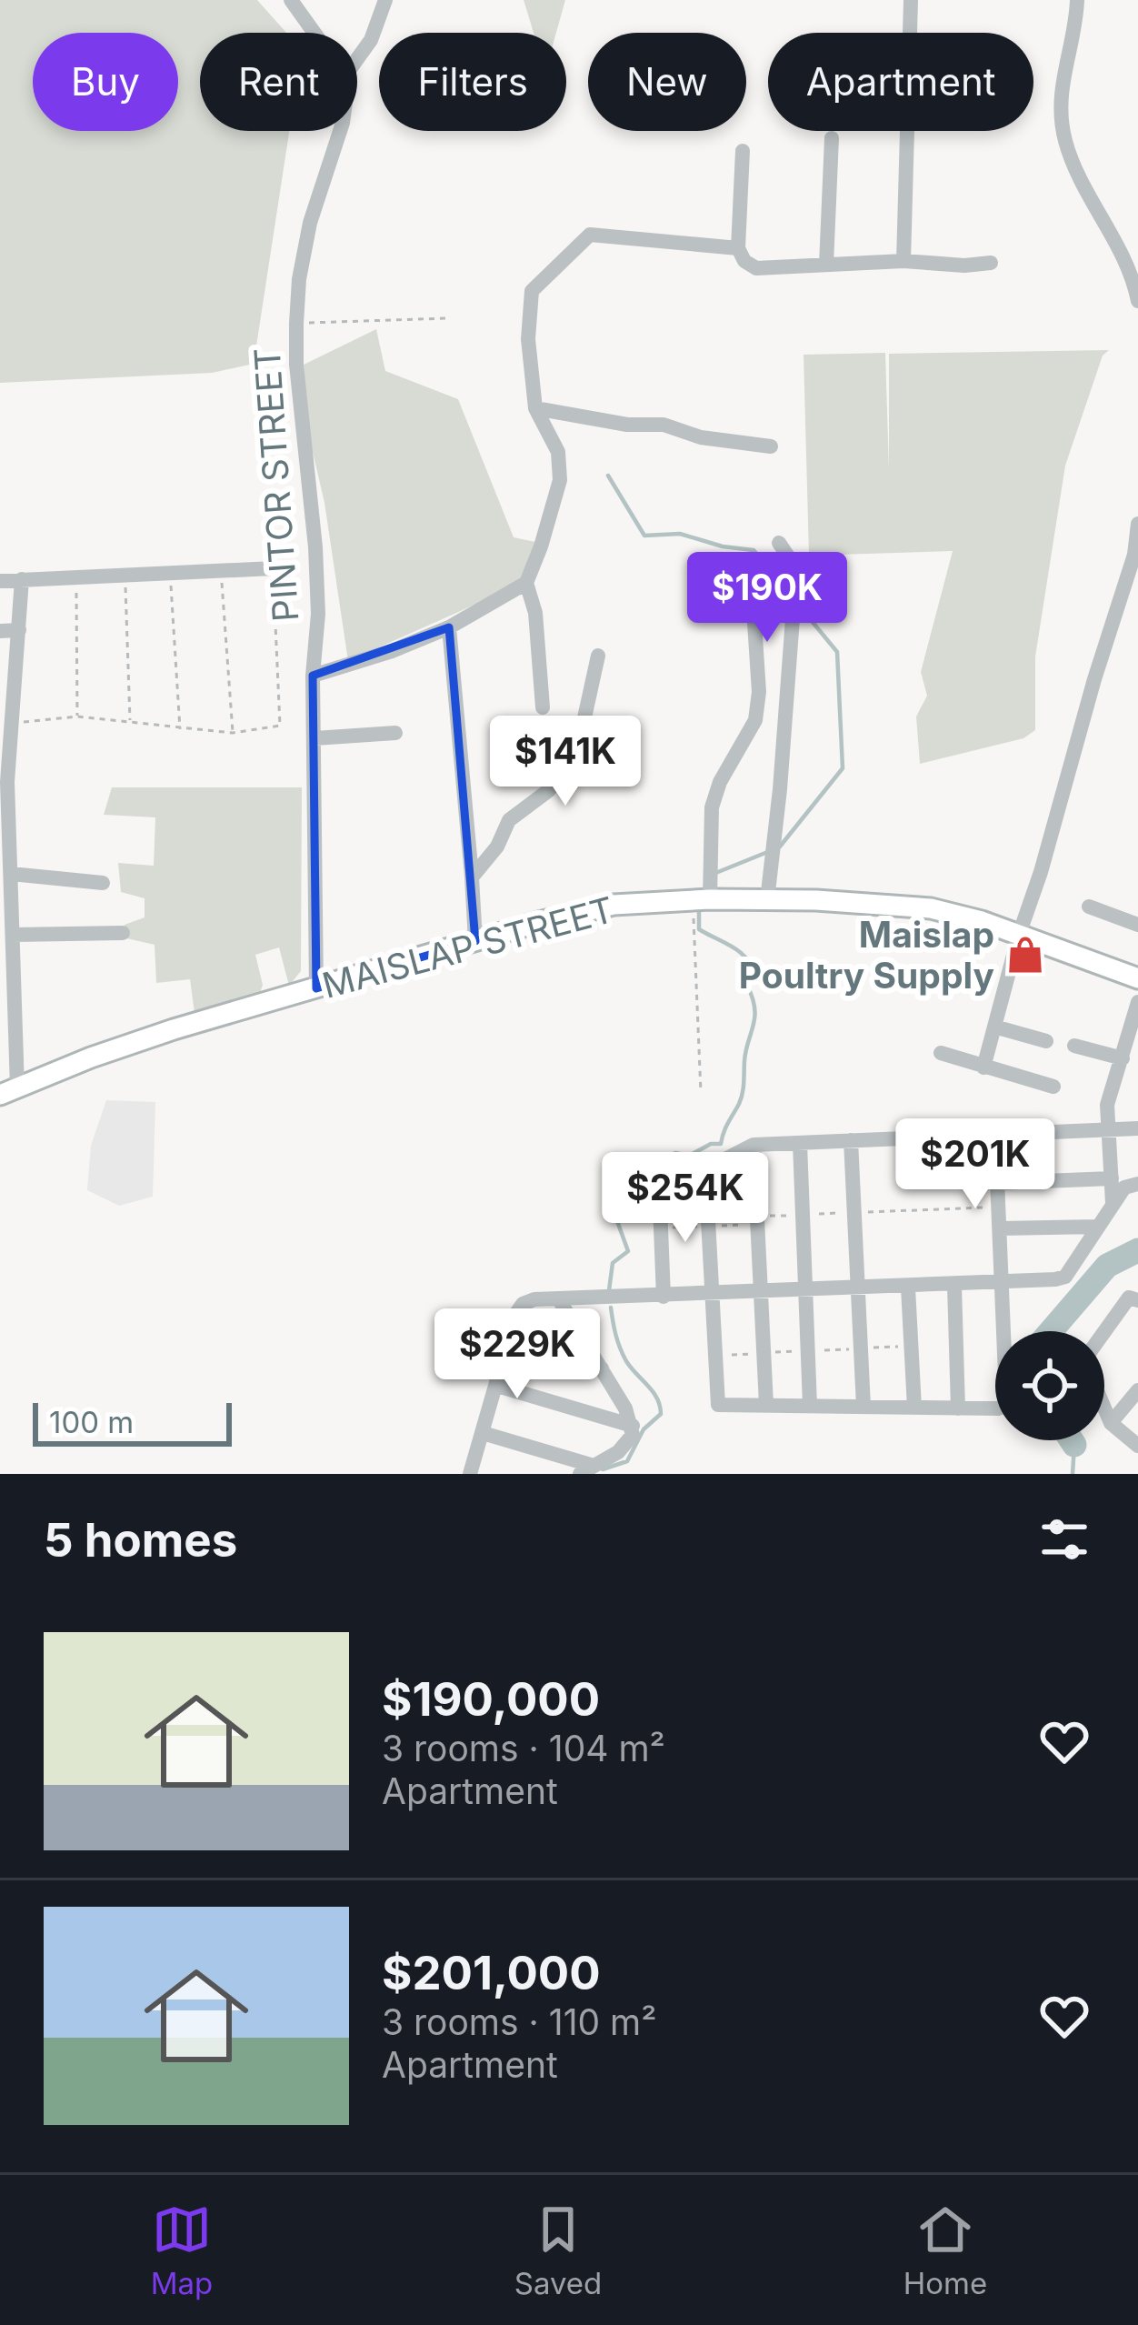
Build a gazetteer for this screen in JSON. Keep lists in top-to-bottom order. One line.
{"streets":{"main road":["MAISLAP STREET"],"street":["PINTOR STREET"]},"crossings":[["PINTOR STREET","MAISLAP STREET"]],"places":{"shop":["Maislap Poultry Supply"]},"scale_bar":"100 m","page":{"chip":["Buy","Rent","Filters","New","Apartment"],"price":["$190K","$141K","$201K","$254K","$229K"],"scale":"100 m","heading":"5 homes","list":[{"name":"$190,000","note":"3 rooms · 104 m² · Apartment"},{"name":"$201,000","note":"3 rooms · 110 m² · Apartment"}],"tabs":["Map","Saved","Home"]}}
